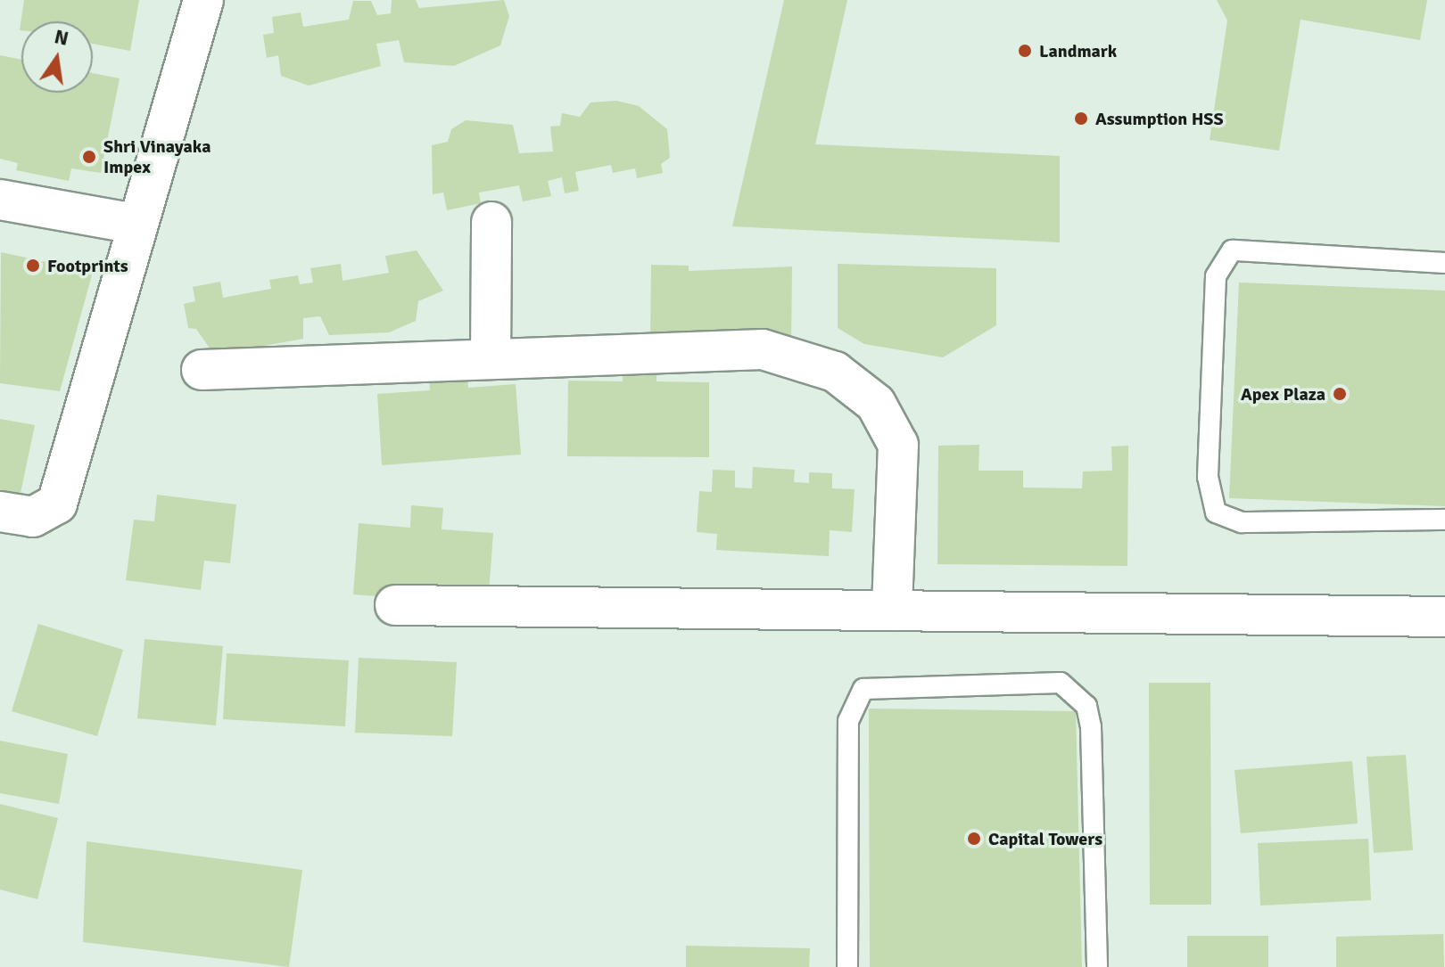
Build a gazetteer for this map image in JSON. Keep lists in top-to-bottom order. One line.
{"places":["Landmark","Assumption HSS","Shri Vinayaka Impex","Footprints","Apex Plaza","Capital Towers"],"north":"top"}
